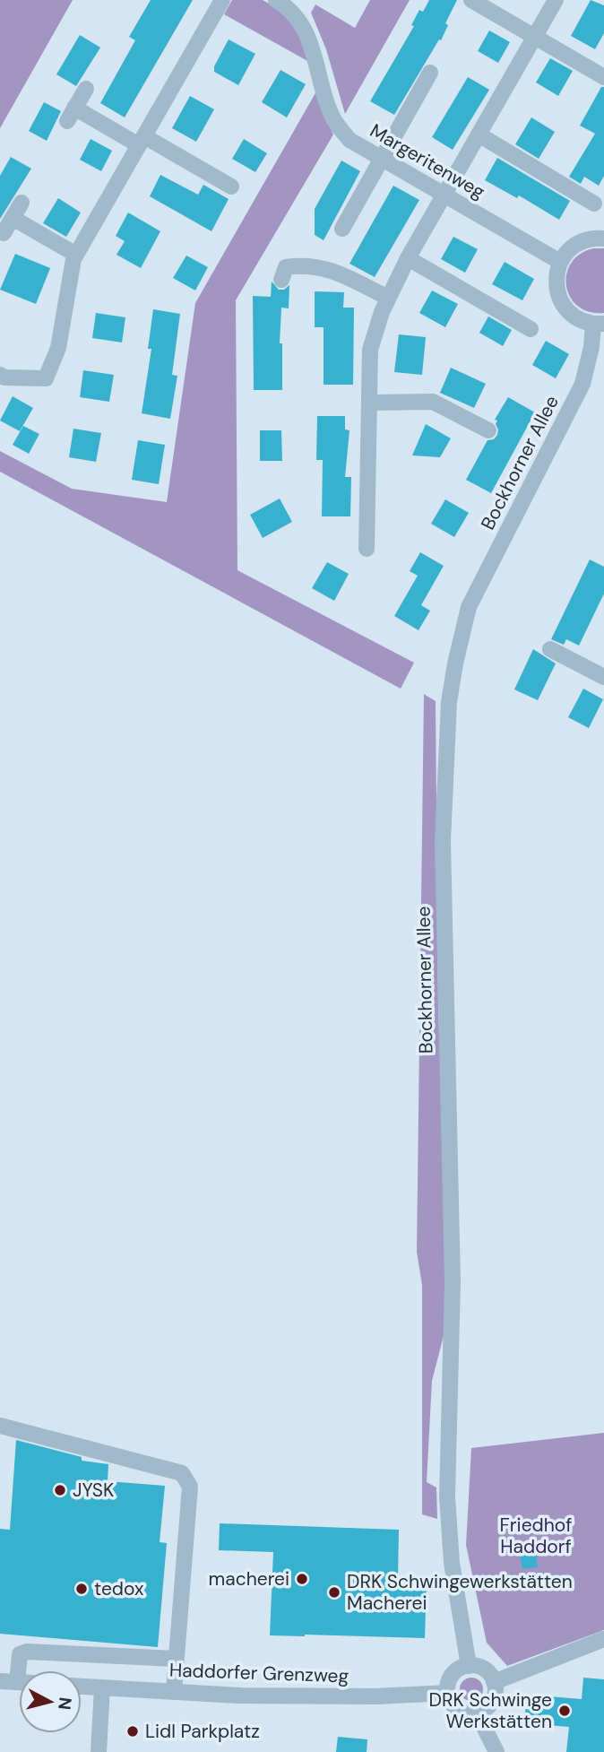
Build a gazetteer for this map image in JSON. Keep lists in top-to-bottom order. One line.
{"streets":{"street":["Margeritenweg","Bockhorner Allee","Haddorfer Grenzweg"]},"crossings":[["Margeritenweg","Bockhorner Allee"],["Bockhorner Allee","Haddorfer Grenzweg"]],"parks":["Friedhof Haddorf"],"places":["JYSK","macherei","tedox","DRK Schwingewerkstätten Macherei","DRK Schwinge Werkstätten","Lidl Parkplatz"],"north":"right"}
